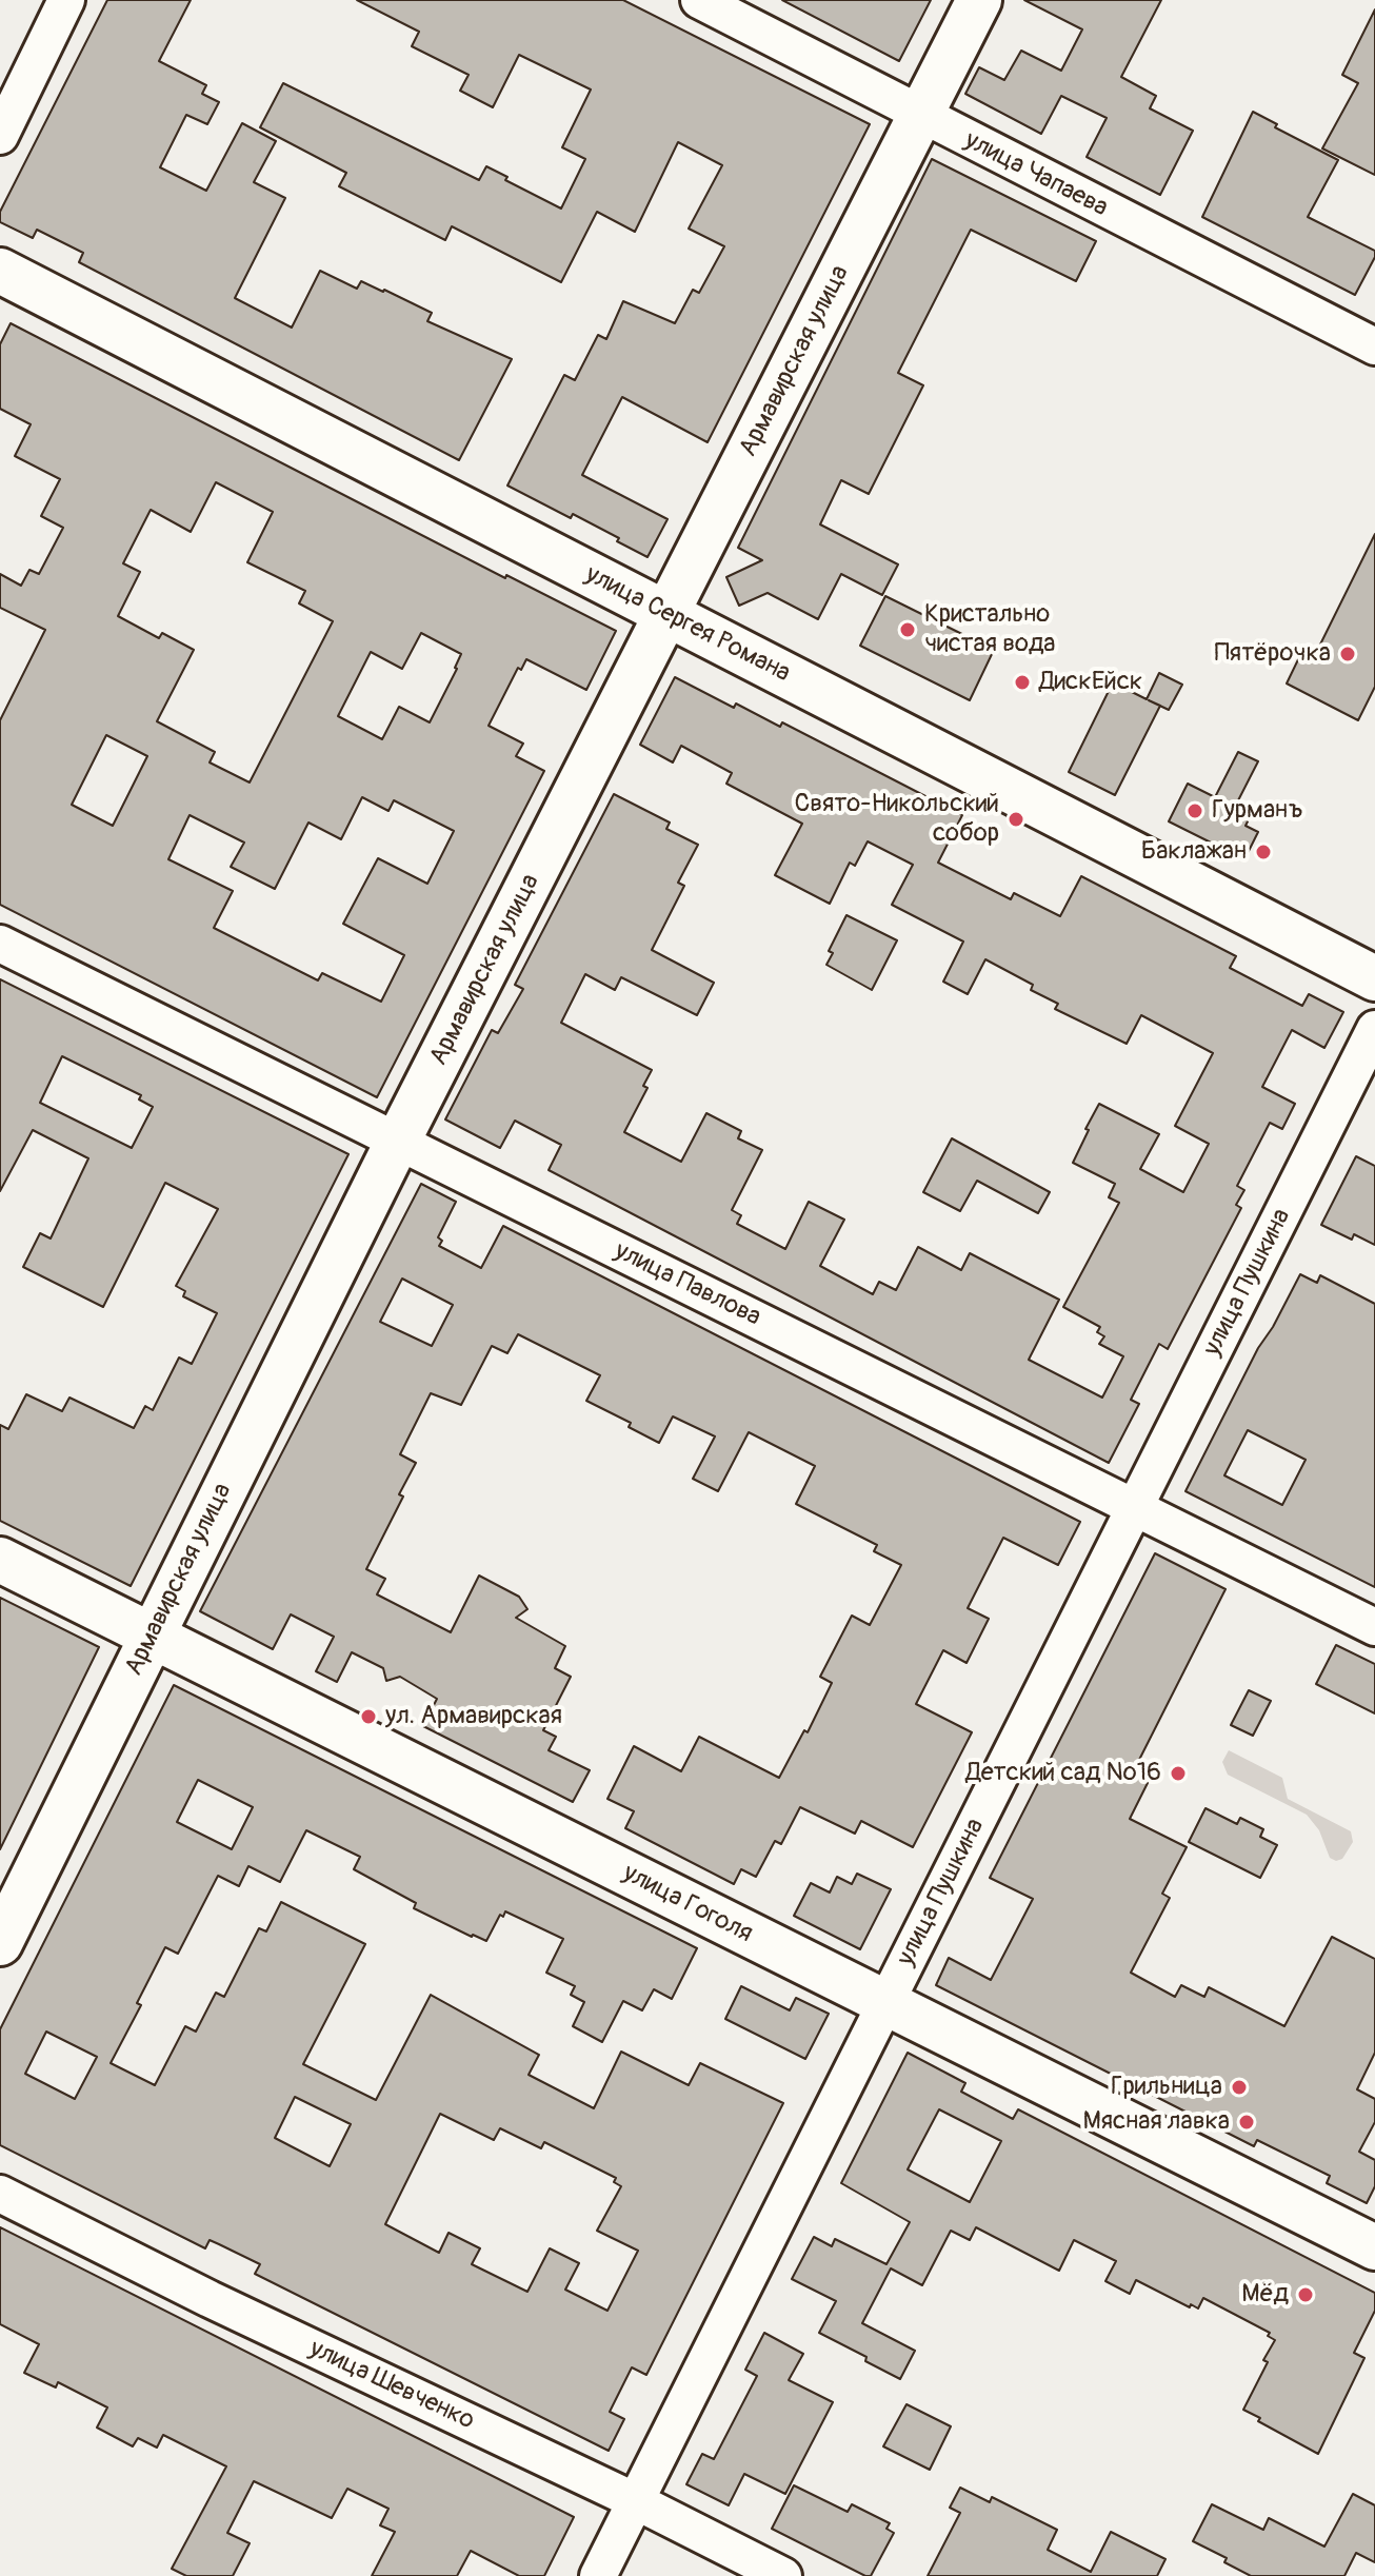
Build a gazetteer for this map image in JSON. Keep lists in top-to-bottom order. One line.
{"streets":{"street":["улица Чапаева","Армавирская улица","улица Сергея Романа","улица Пушкина","улица Павлова","улица Гоголя","улица Шевченко"]},"crossings":[["улица Чапаева","Армавирская улица"],["Армавирская улица","улица Сергея Романа"],["Армавирская улица","улица Павлова"],["Армавирская улица","улица Гоголя"],["улица Пушкина","улица Павлова"],["улица Пушкина","улица Гоголя"],["улица Пушкина","улица Шевченко"]],"places":["Кристально чистая вода","Пятёрочка","ДискЕйск","Гурманъ","Свято-Никольский собор","Баклажан","ул. Армавирская","Детский сад №16","Грильница","Мясная лавка","Мёд"]}
